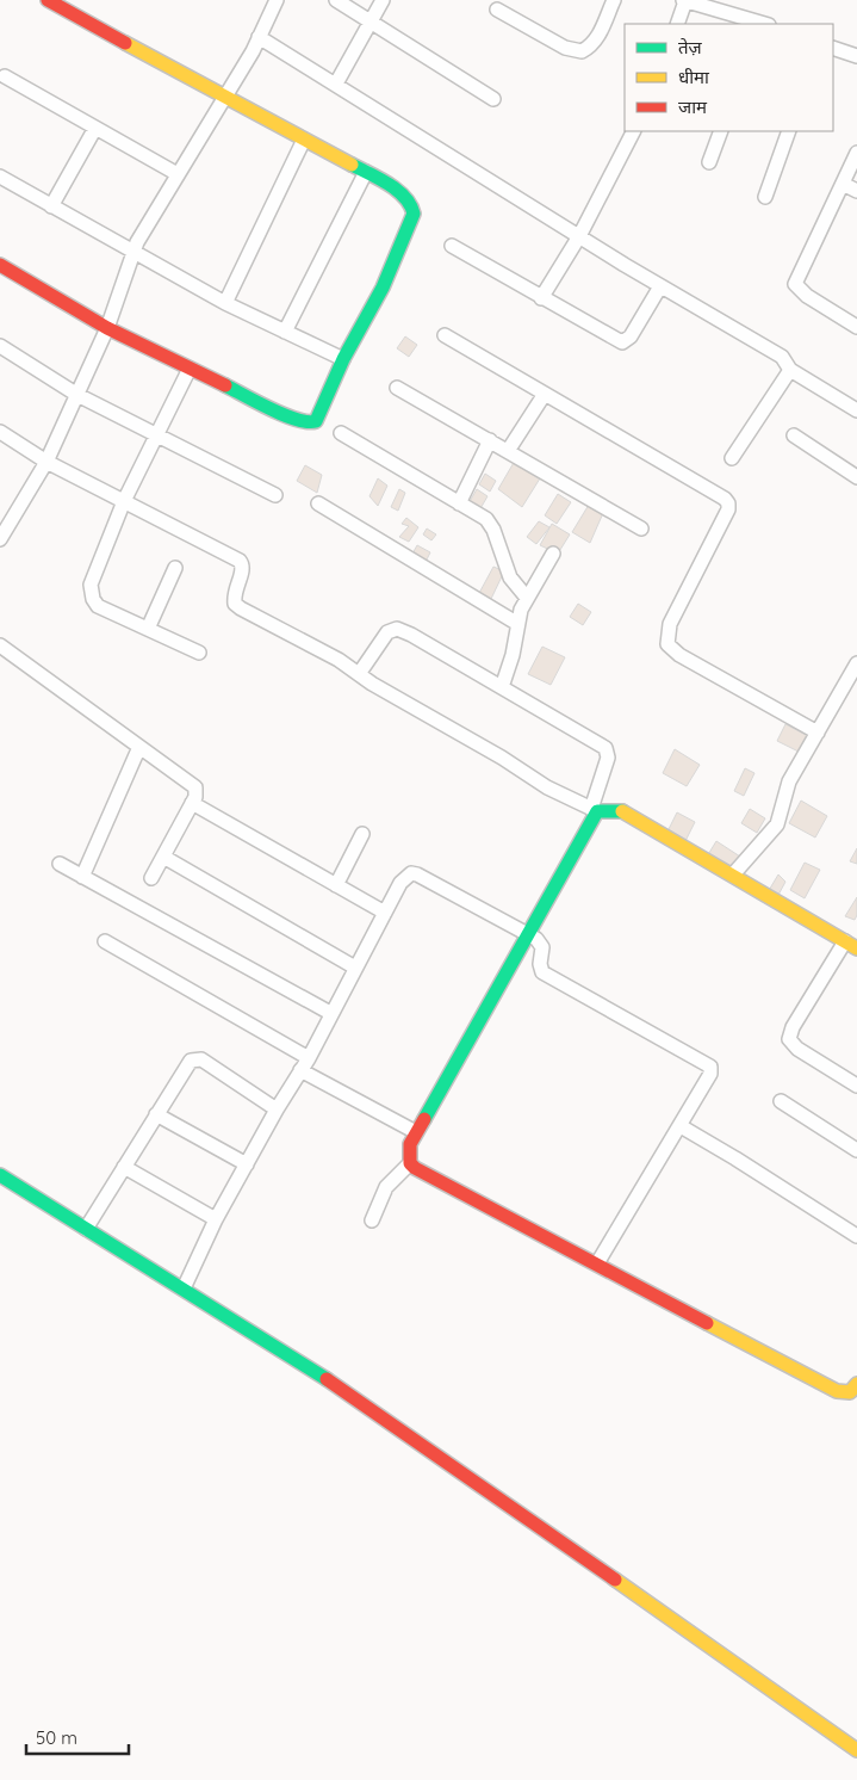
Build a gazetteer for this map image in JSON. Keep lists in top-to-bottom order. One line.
{"legend":["तेज़","धीमा","जाम"],"scale_bar":"50 m"}
